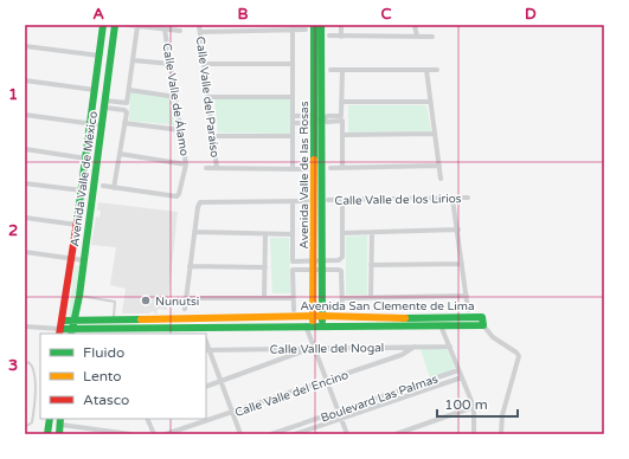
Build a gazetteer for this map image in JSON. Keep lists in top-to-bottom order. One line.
{"streets":{"street":["Calle Valle del Paraíso","Calle Valle de Álamo","Avenida Valle de las Rosas","Avenida Valle de México","Calle Valle de los Lirios","Avenida San Clemente de Lima","Calle Valle del Nogal","Calle Valle del Encino","Boulevard Las Palmas"]},"crossings":[["Avenida Valle de las Rosas","Avenida San Clemente de Lima"],["Avenida Valle de México","Avenida San Clemente de Lima"],["Calle Valle del Nogal","Calle Valle del Encino"]],"places":["Nunutsi"],"legend":["Fluido","Lento","Atasco"],"scale_bar":"100 m","grid":{"columns":["A","B","C","D"],"rows":["1","2","3"]}}
